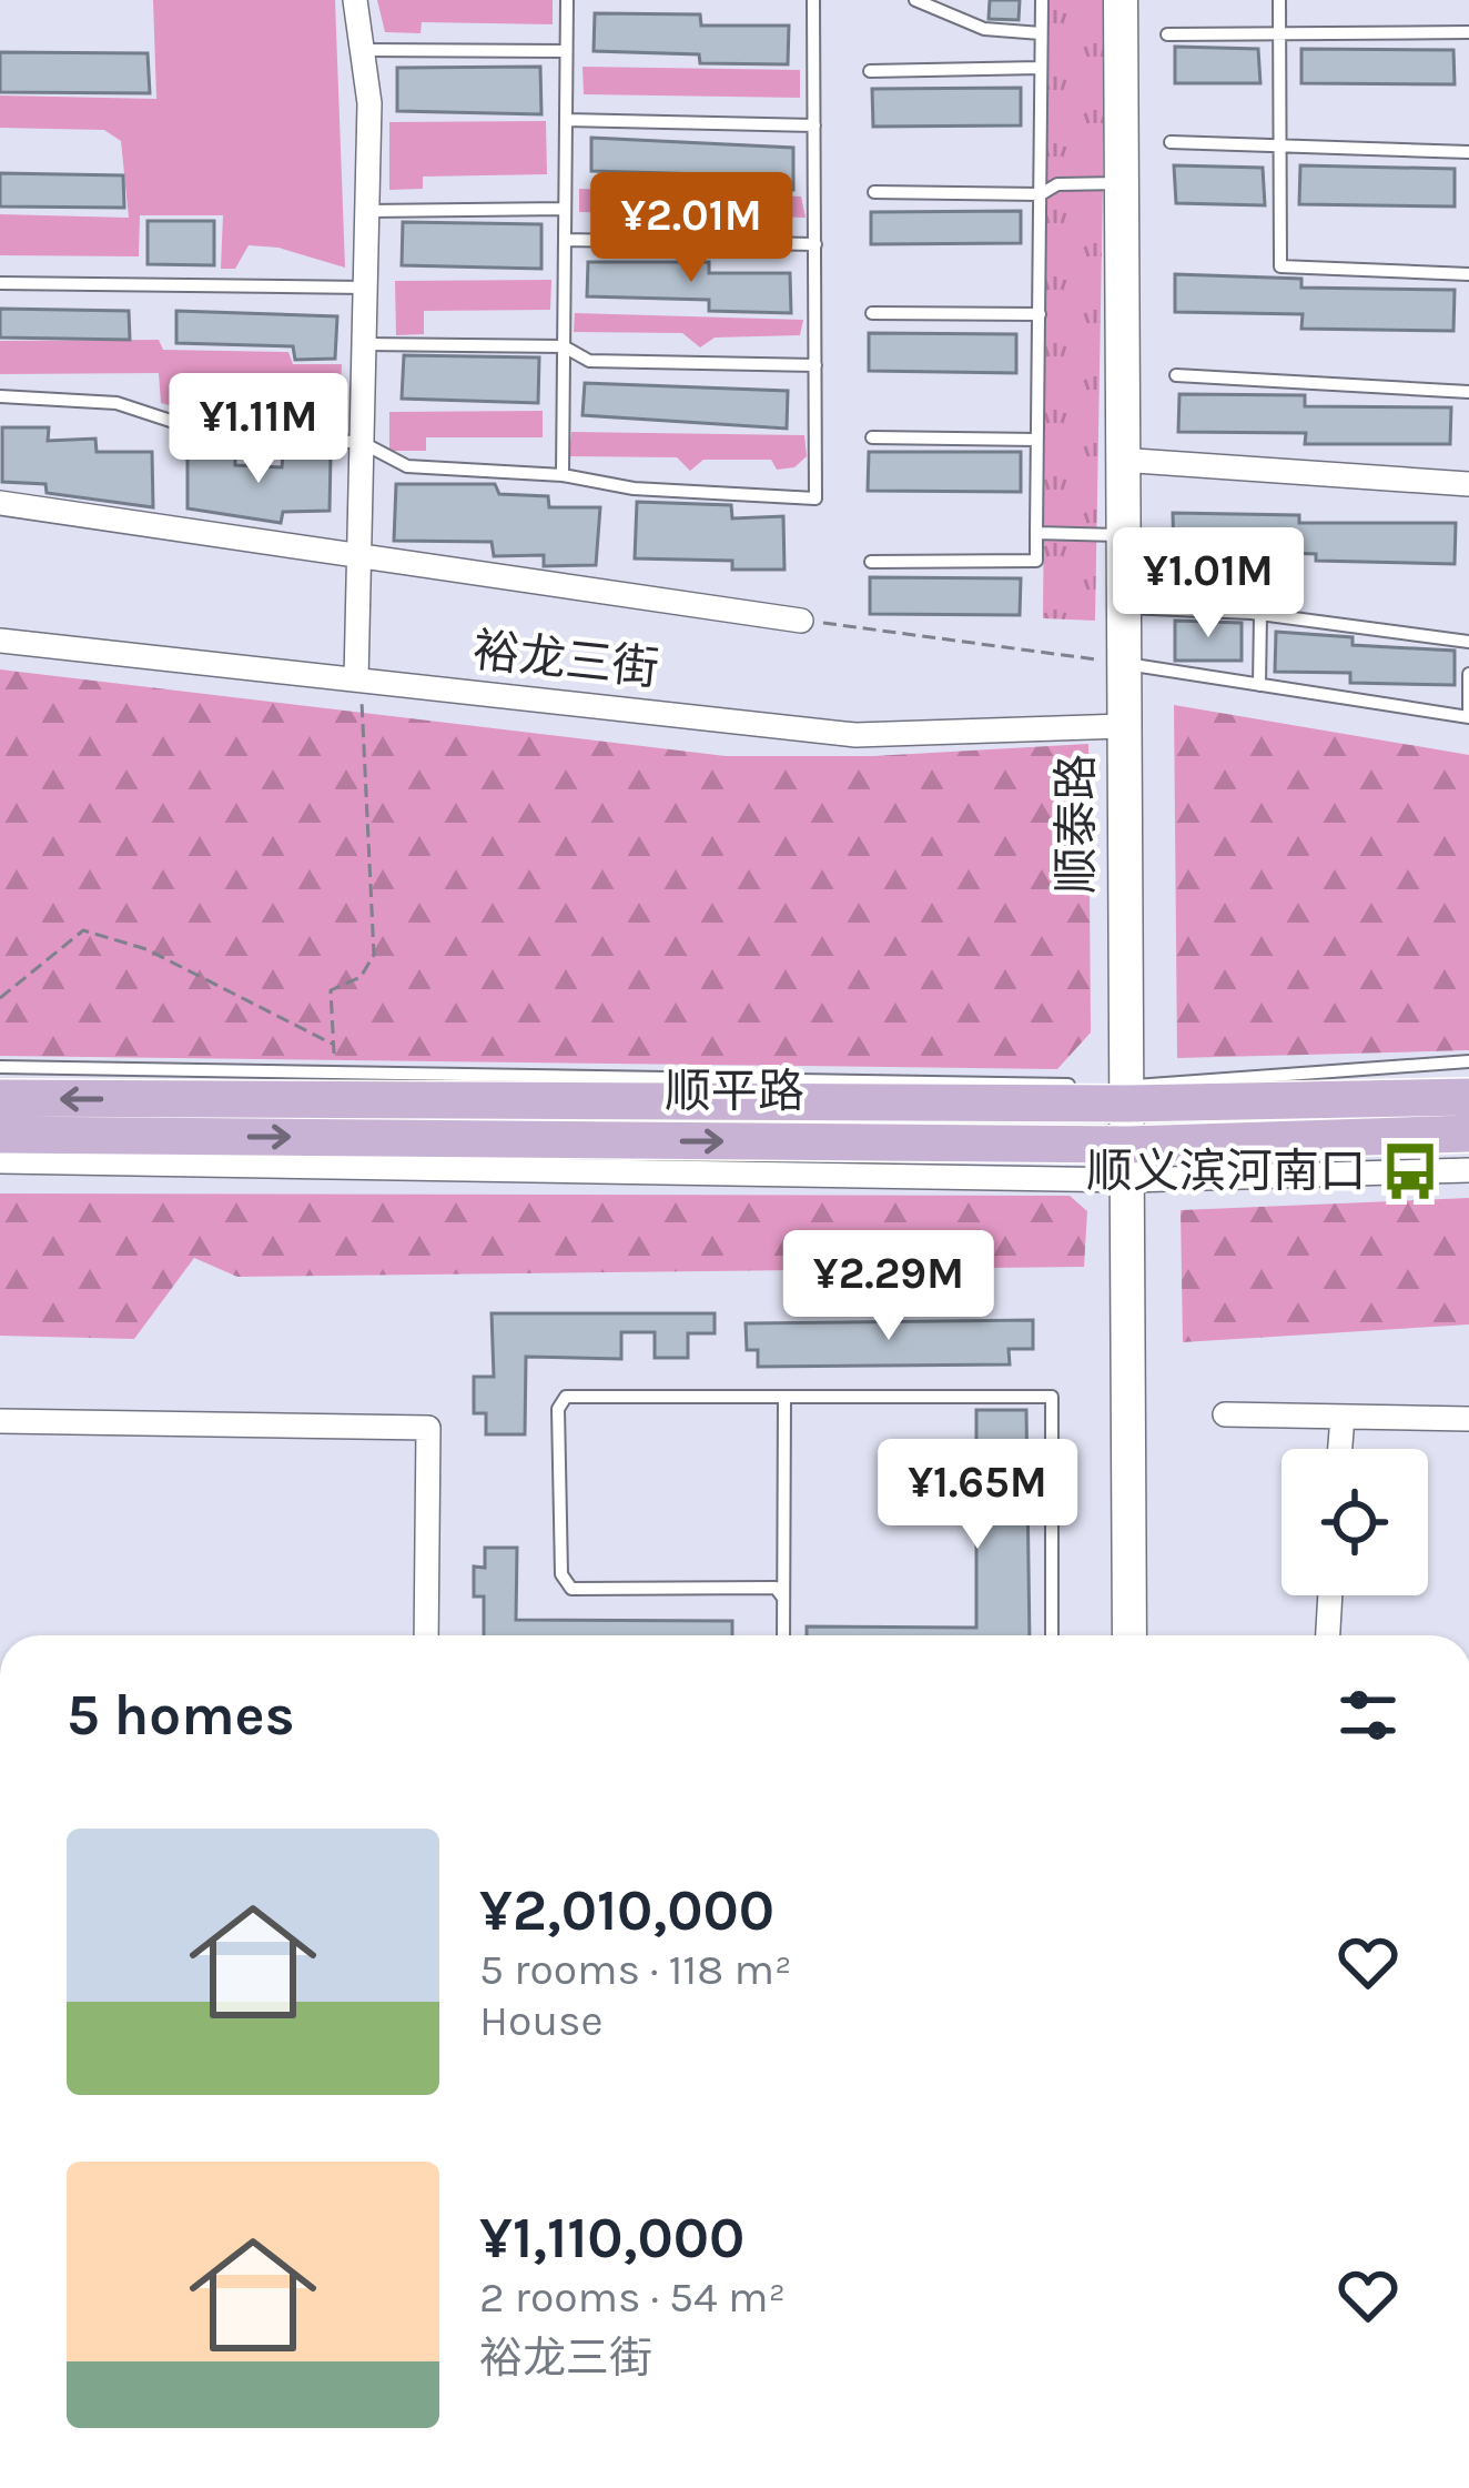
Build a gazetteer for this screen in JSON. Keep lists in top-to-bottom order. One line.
{"streets":{"main road":["顺平路"],"street":["裕龙三街","顺泰路"]},"crossings":[["裕龙三街","顺泰路"],["顺泰路","顺平路"]],"places":{"bus stop":["顺义滨河南口"]},"page":{"price":["¥2.01M","¥1.11M","¥1.01M","¥2.29M","¥1.65M"],"heading":"5 homes","list":[{"name":"¥2,010,000","note":"5 rooms · 118 m² · House"},{"name":"¥1,110,000","note":"2 rooms · 54 m² · 裕龙三街"}]}}
